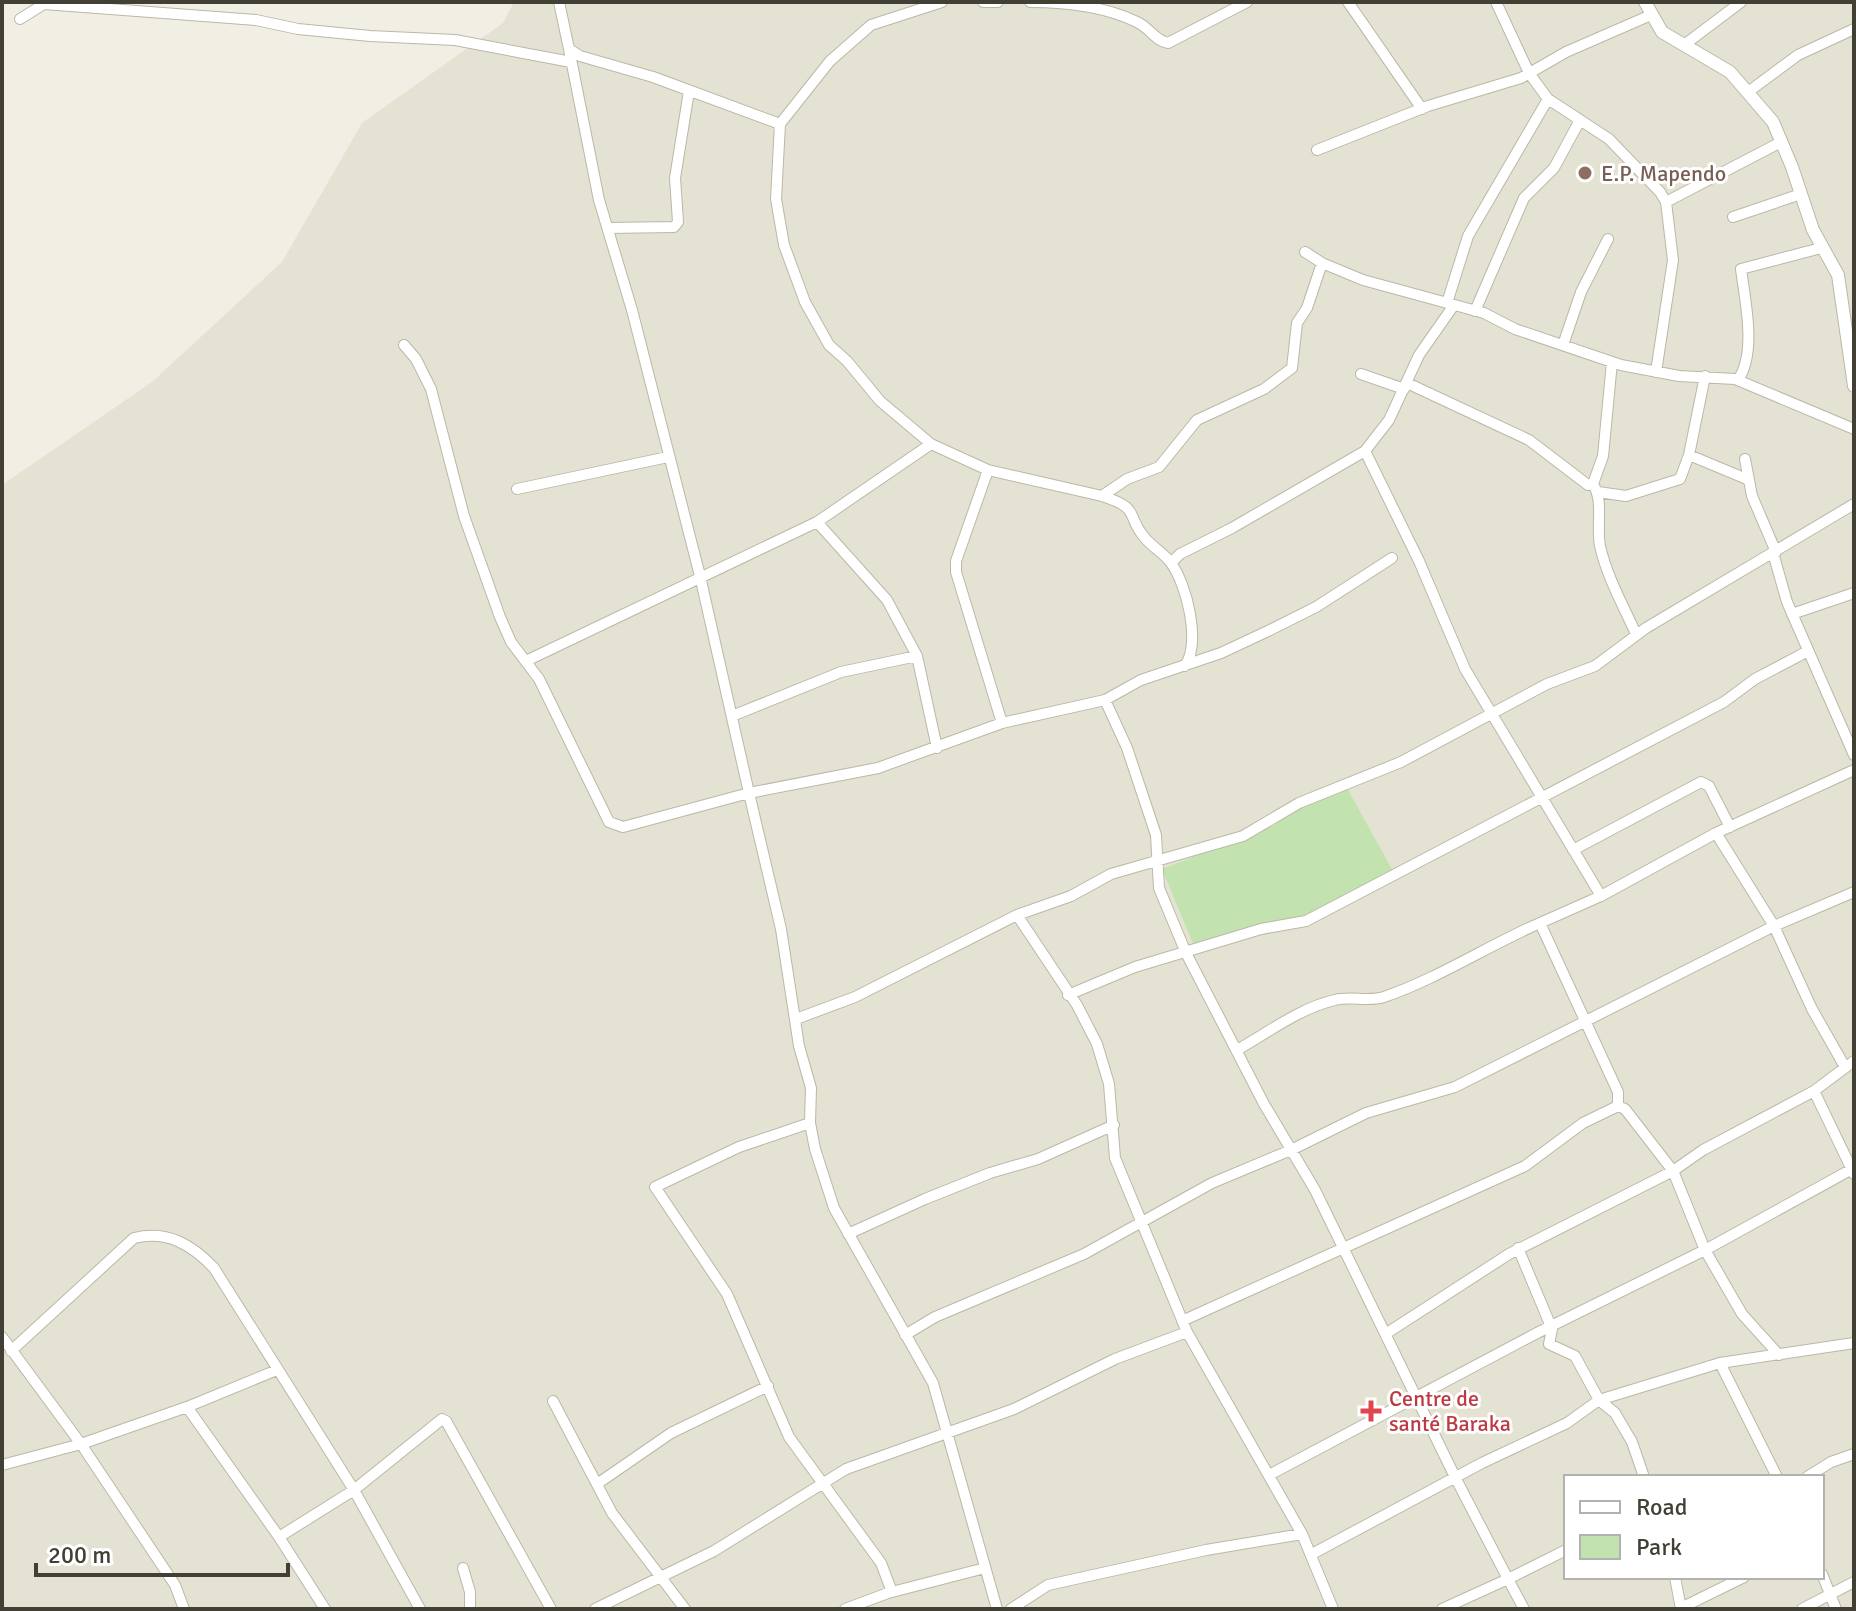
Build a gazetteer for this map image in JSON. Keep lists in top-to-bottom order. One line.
{"places":{"other":["E.P. Mapendo"],"health":["Centre de santé Baraka"]},"legend":["Road","Park"],"scale_bar":"200 m"}
